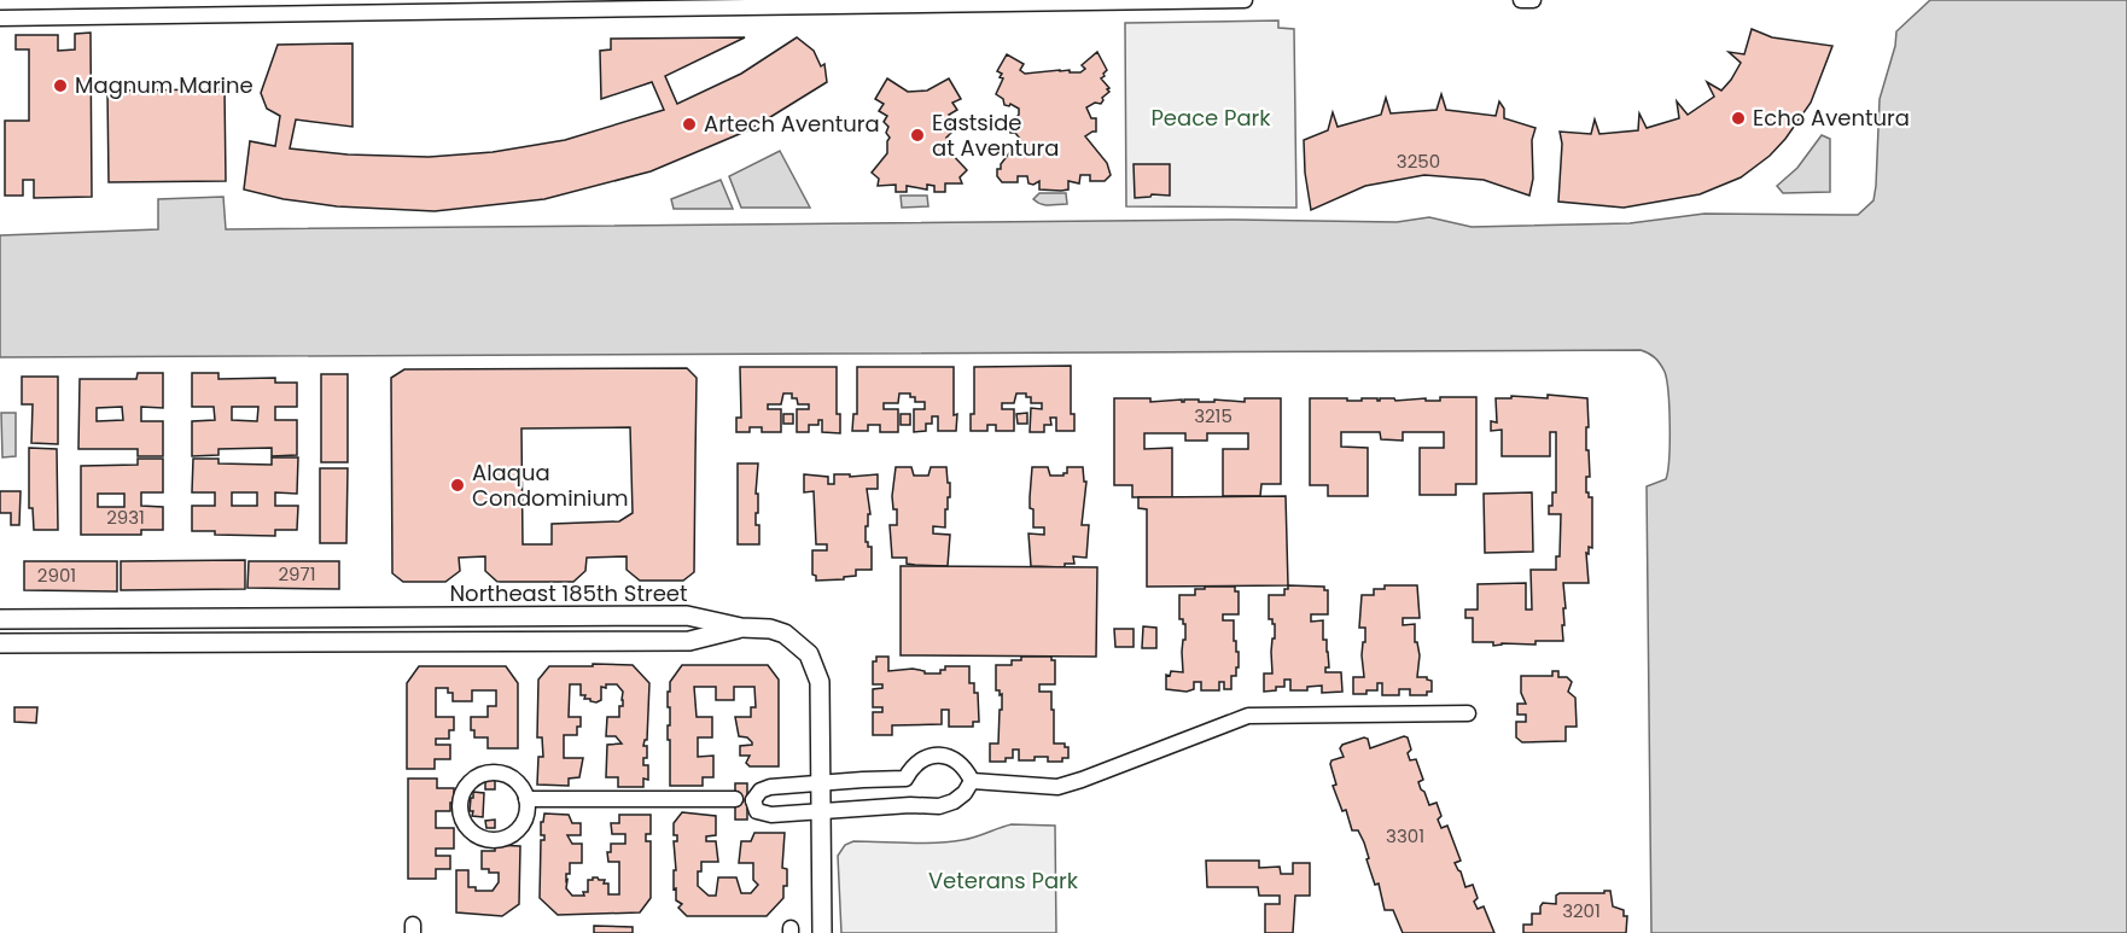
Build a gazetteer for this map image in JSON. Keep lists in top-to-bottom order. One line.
{"streets":{"street":["Northeast 185th Street"]},"parks":["Peace Park","Veterans Park"],"places":["Magnum Marine","Echo Aventura","Artech Aventura","Eastside at Aventura","Alaqua Condominium"],"house_numbers":["3250","3215","2931","2971","2901","3301","3201"]}
